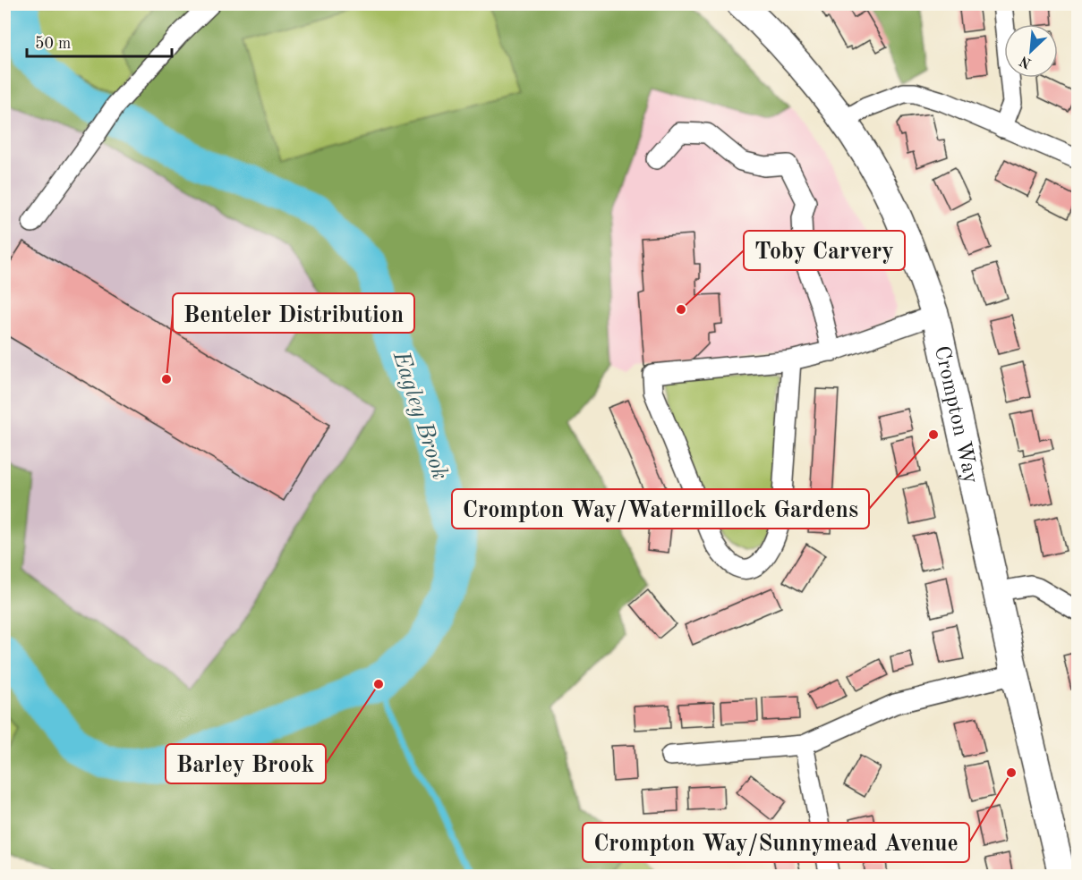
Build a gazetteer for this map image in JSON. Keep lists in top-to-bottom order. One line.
{"streets":{"highway":["Crompton Way"]},"water":["Eagley Brook"],"places":["Toby Carvery","Benteler Distribution","Crompton Way/Watermillock Gardens","Barley Brook","Crompton Way/Sunnymead Avenue"],"scale_bar":"50 m","north":"bottom left"}
